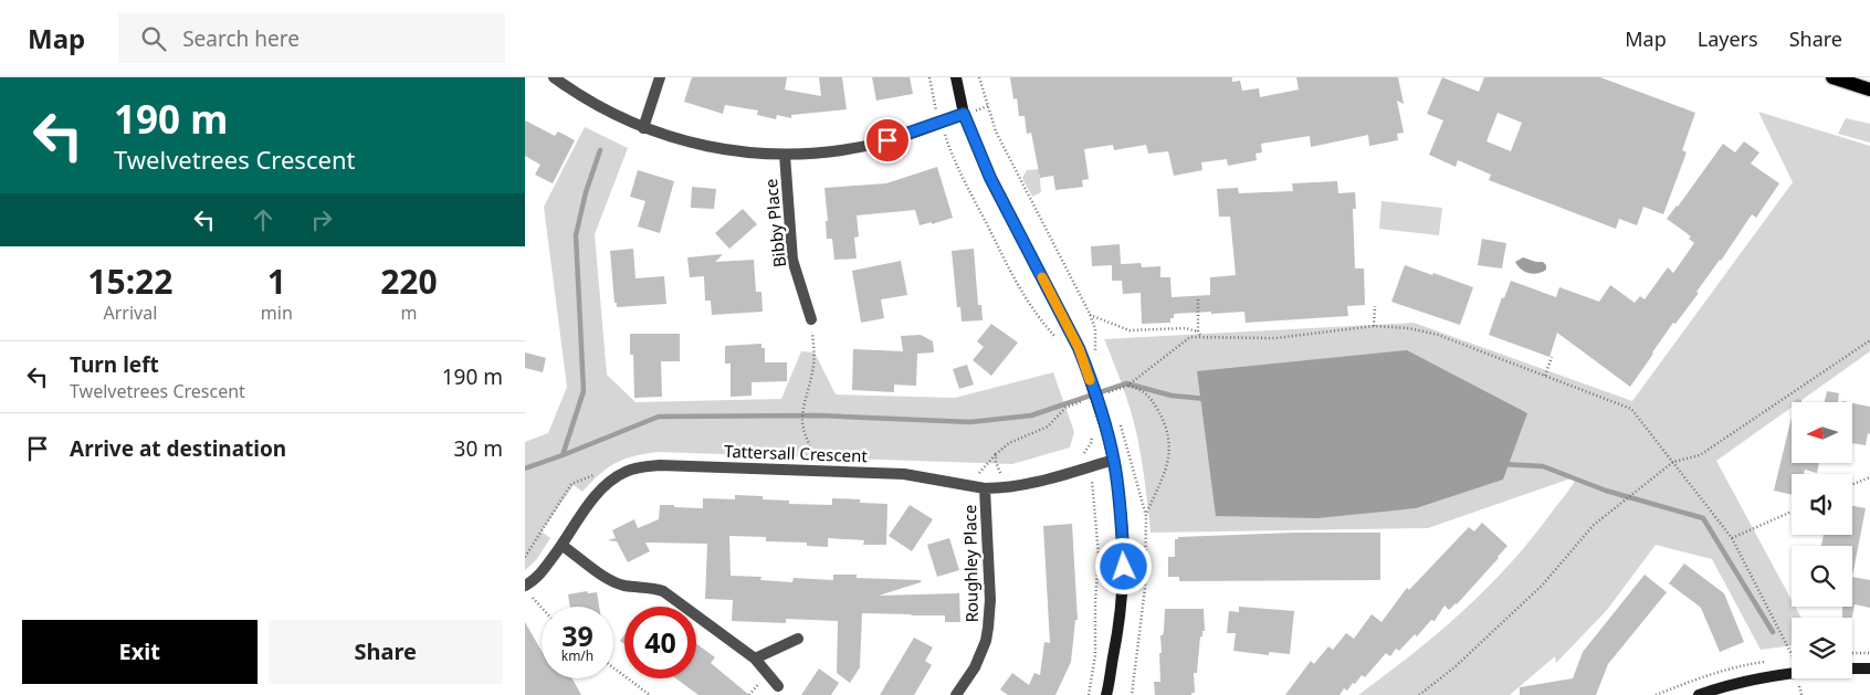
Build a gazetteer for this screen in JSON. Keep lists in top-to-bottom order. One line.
{"streets":{"street":["Bibby Place","Tattersall Crescent","Roughley Place"]},"crossings":[["Tattersall Crescent","Roughley Place"]],"north":"left","page":{"header":"Map","search":"Search here","nav":["Map","Layers","Share"],"turn":["190 m","Twelvetrees Crescent"],"eta":["15:22","Arrival","1","min","220","m"],"list":[{"name":"Turn left","note":"Twelvetrees Crescent","value":"190 m"},{"name":"Arrive at destination","value":"30 m"}],"speed":"39 km/h","limit":"40","buttons":["Exit","Share"]}}
